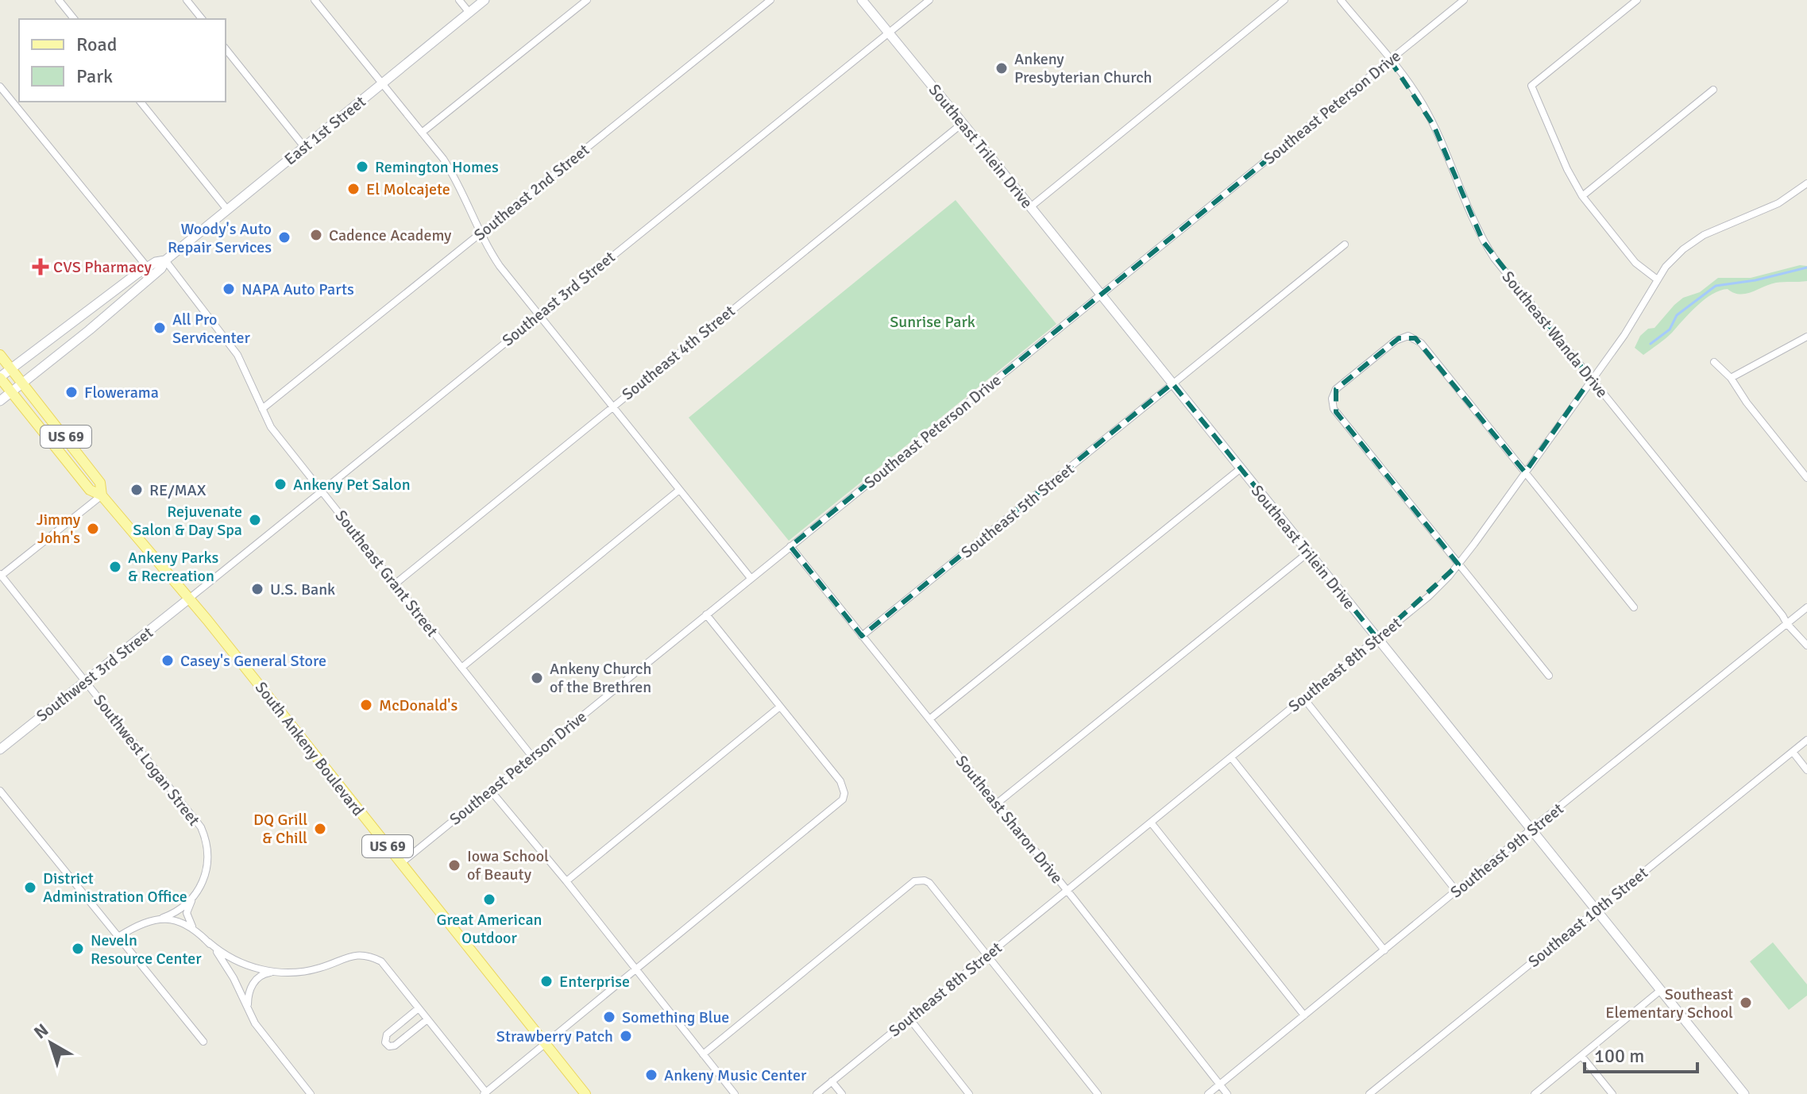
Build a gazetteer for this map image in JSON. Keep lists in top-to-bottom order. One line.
{"streets":{"main road":["US 69","South Ankeny Boulevard"],"street":["Southeast Peterson Drive","East 1st Street","Southeast Trilein Drive","Southeast 2nd Street","Southeast 3rd Street","Southeast Wanda Drive","Southeast 4th Street","Southeast 5th Street","Southeast Grant Street","Southeast 8th Street","Southwest 3rd Street","Southwest Logan Street","Southeast Sharon Drive","Southeast 9th Street","Southeast 10th Street"]},"crossings":[["Southeast Peterson Drive","Southeast Trilein Drive"],["Southeast Peterson Drive","Southeast Wanda Drive"],["Southeast Peterson Drive","Southeast Grant Street"],["Southeast Peterson Drive","South Ankeny Boulevard"],["Southeast Peterson Drive","Southeast Sharon Drive"],["East 1st Street","US 69"],["East 1st Street","Southeast Grant Street"],["East 1st Street","South Ankeny Boulevard"],["Southeast Trilein Drive","Southeast 3rd Street"],["Southeast Trilein Drive","Southeast 4th Street"],["Southeast Trilein Drive","Southeast 5th Street"],["Southeast Trilein Drive","Southeast 8th Street"],["Southeast Trilein Drive","Southeast 9th Street"],["Southeast Trilein Drive","Southeast 10th Street"],["Southeast 2nd Street","Southeast Grant Street"],["Southeast 3rd Street","Southeast Grant Street"],["Southeast 3rd Street","Southwest 3rd Street"],["Southeast 3rd Street","South Ankeny Boulevard"],["Southeast Wanda Drive","Southeast 8th Street"],["Southeast Wanda Drive","Southeast 9th Street"],["Southeast 4th Street","Southeast Grant Street"],["US 69","South Ankeny Boulevard"],["Southeast 5th Street","Southeast Sharon Drive"],["Southeast 8th Street","Southeast Sharon Drive"],["Southwest 3rd Street","South Ankeny Boulevard"],["Southwest 3rd Street","Southwest Logan Street"],["Southeast Sharon Drive","Southeast 9th Street"]],"parks":["Sunrise Park"],"places":{"other":["Ankeny Presbyterian Church","Remington Homes","El Molcajete","Cadence Academy","Woody's Auto Repair Services","NAPA Auto Parts","All Pro Servicenter","Flowerama","Ankeny Pet Salon","RE/MAX","Rejuvenate Salon & Day Spa","Jimmy John's","Ankeny Parks & Recreation","U.S. Bank","Casey's General Store","Ankeny Church of the Brethren","McDonald's","DQ Grill & Chill","Iowa School of Beauty","District Administration Office","Great American Outdoor","Neveln Resource Center","Enterprise","Southeast Elementary School","Something Blue","Strawberry Patch","Ankeny Music Center"],"health":["CVS Pharmacy"]},"legend":["Road","Park"],"scale_bar":"100 m","north":"top left"}
